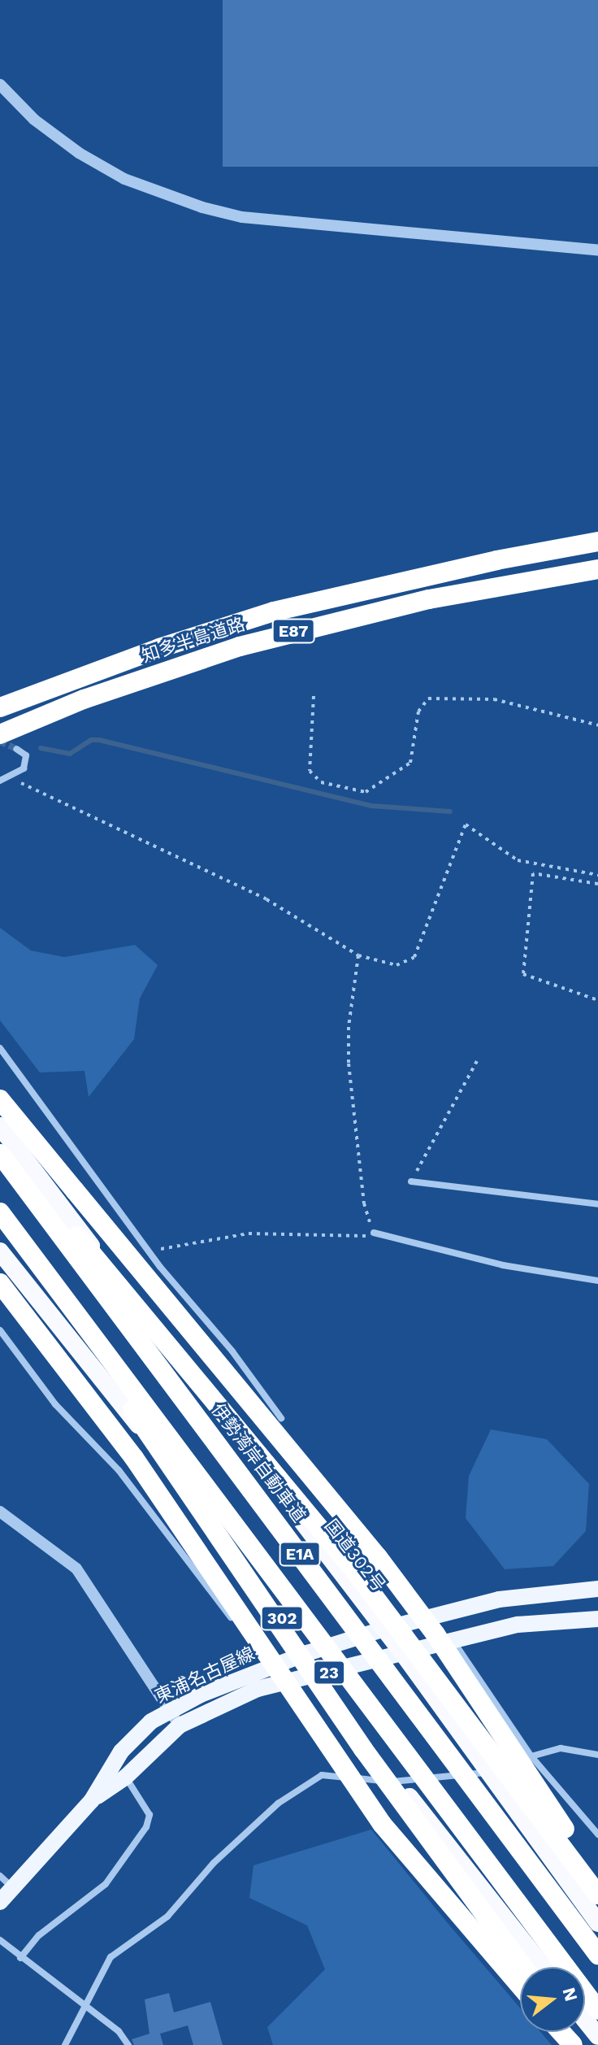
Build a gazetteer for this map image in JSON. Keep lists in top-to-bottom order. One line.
{"streets":{"highway":["E87","知多半島道路","伊勢湾岸自動車道","E1A","国道302号","302"],"main road":["23","東浦名古屋線"]},"crossings":[["国道302号","東浦名古屋線"],["302","東浦名古屋線"]],"north":"right"}
